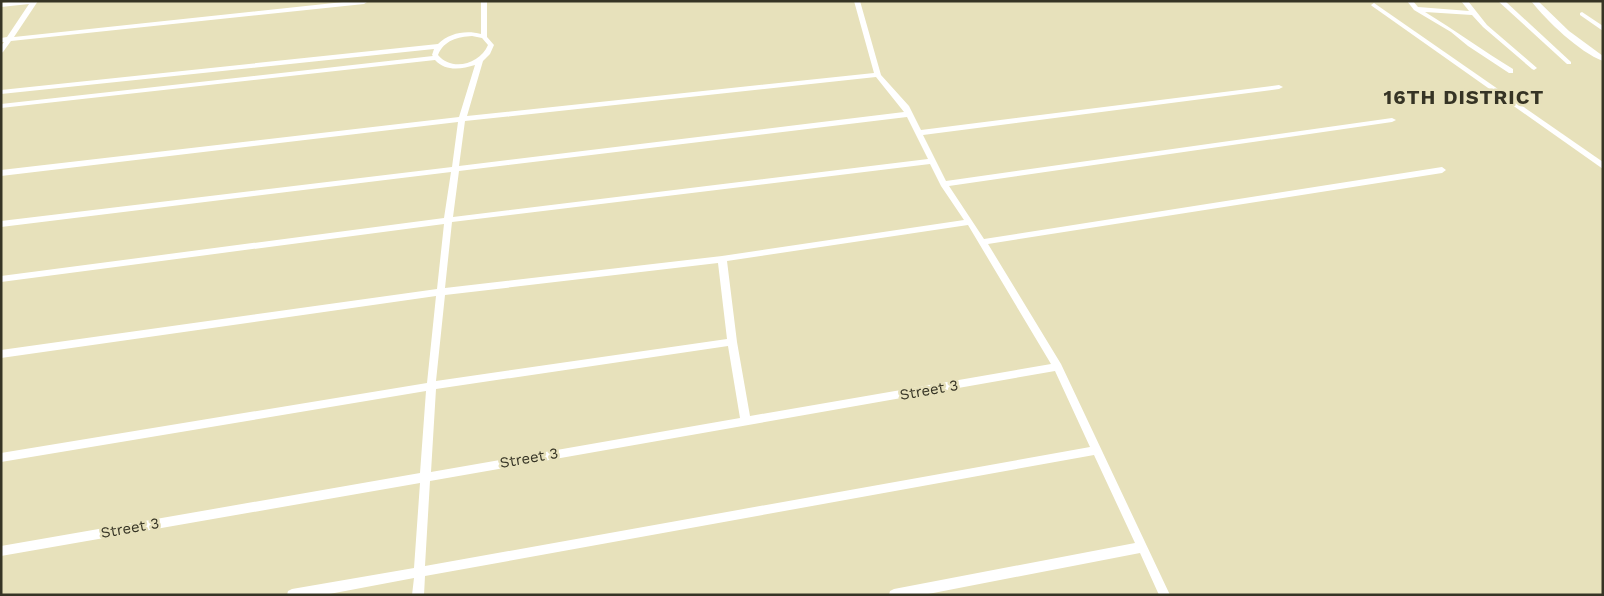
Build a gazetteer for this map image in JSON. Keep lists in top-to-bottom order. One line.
{"streets":{"street":["Street 3"]},"districts":["16TH DISTRICT"]}
